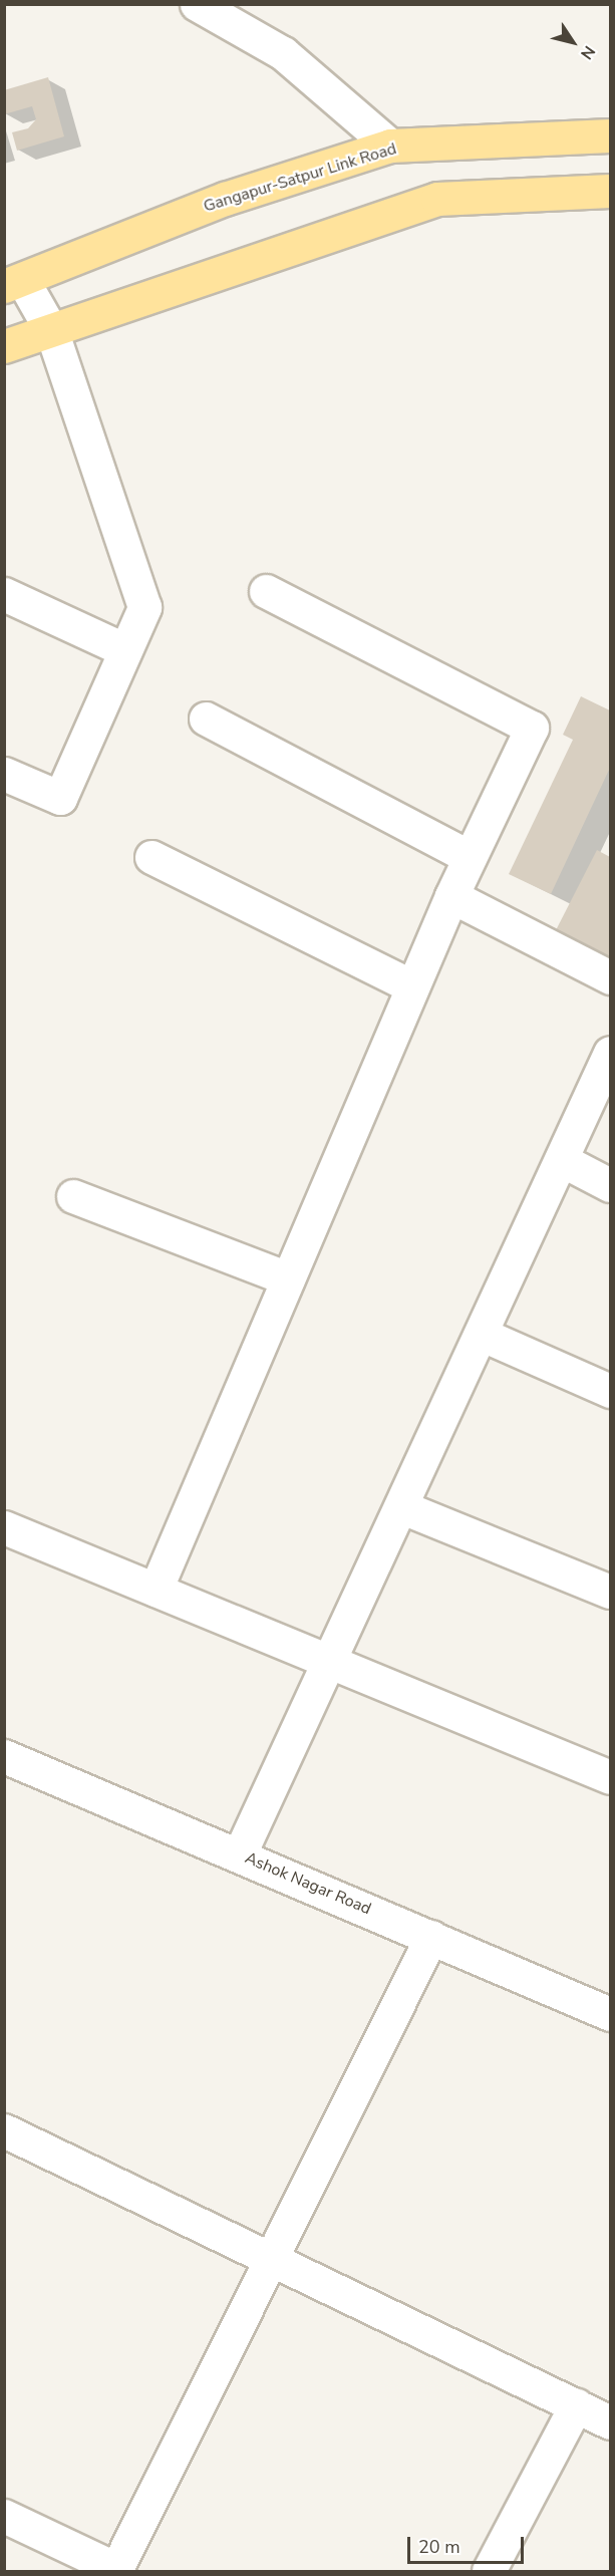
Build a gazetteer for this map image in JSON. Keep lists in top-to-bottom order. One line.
{"streets":{"main road":["Gangapur-Satpur Link Road"],"street":["Ashok Nagar Road"]},"scale_bar":"20 m","north":"bottom right"}
